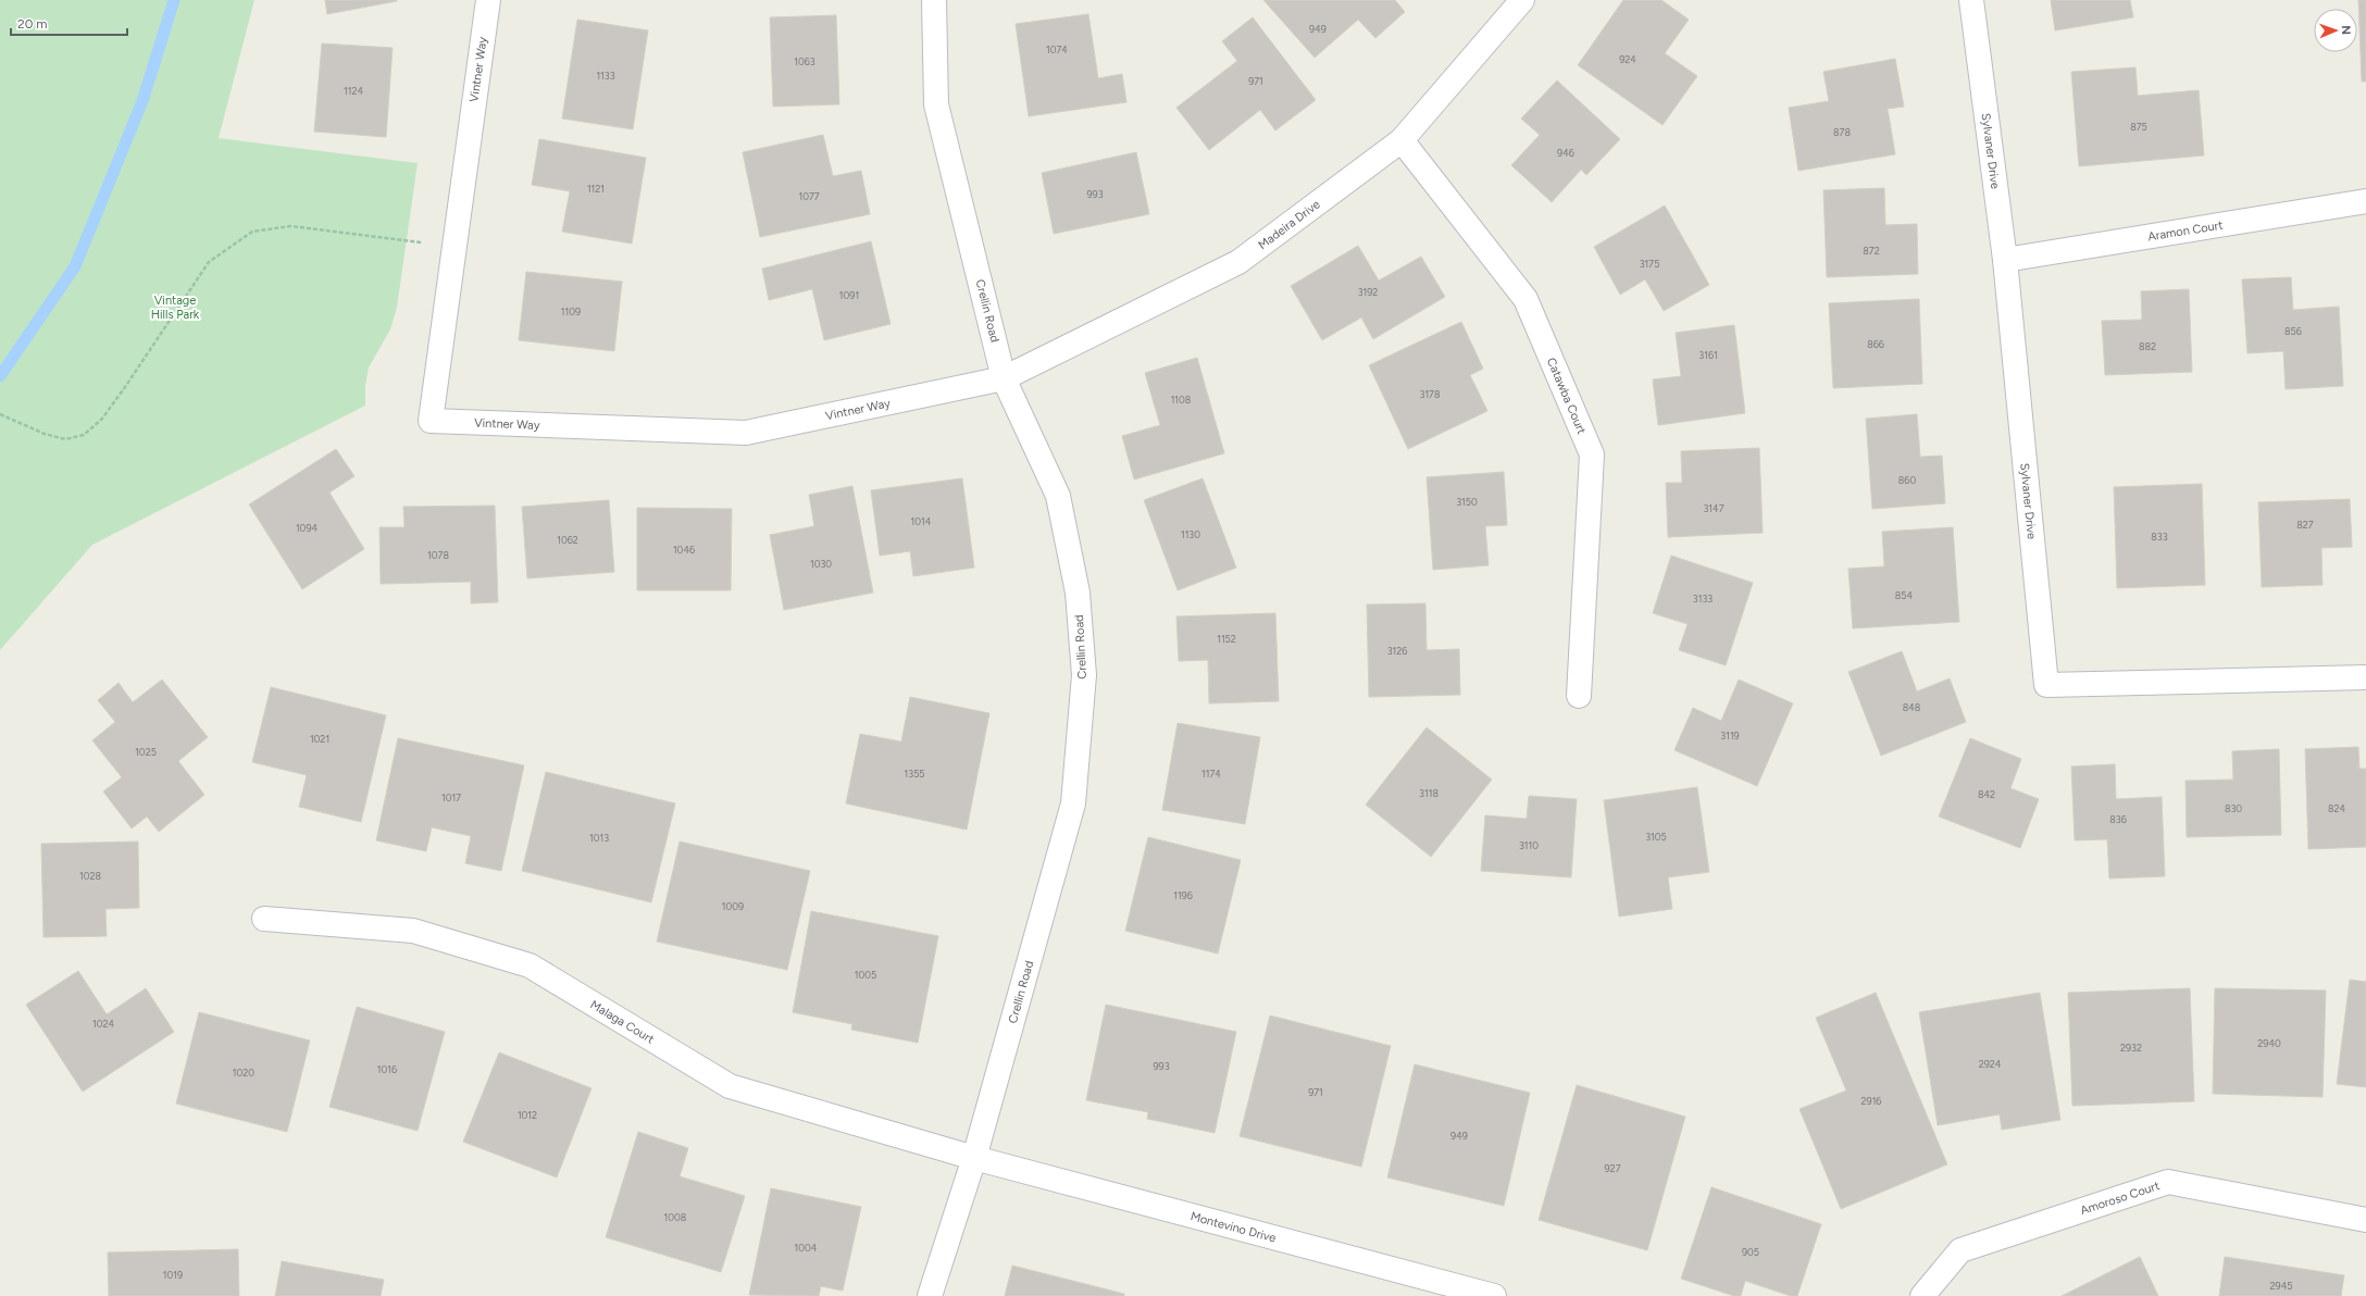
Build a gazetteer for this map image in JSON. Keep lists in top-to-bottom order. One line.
{"streets":{"street":["Vintner Way","Sylvaner Drive","Madeira Drive","Aramon Court","Crellin Road","Catawba Court","Malaga Court","Amoroso Court","Montevino Drive"]},"crossings":[["Vintner Way","Madeira Drive"],["Vintner Way","Crellin Road"],["Sylvaner Drive","Aramon Court"],["Madeira Drive","Crellin Road"],["Madeira Drive","Catawba Court"],["Crellin Road","Malaga Court"],["Crellin Road","Montevino Drive"],["Malaga Court","Montevino Drive"]],"parks":["Vintage Hills Park"],"house_numbers":["949","1074","924","1063","1133","971","1124","875","878","946","1121","993","1077","872","3175","3192","1091","1109","856","866","882","3161","3178","1108","860","3150","3147","1014","827","1094","1130","833","1062","1046","1078","1030","854","3133","1152","3126","848","3119","1021","1025","1355","1174","3118","842","1017","830","824","836","3105","1013","3110","1028","1196","1009","1005","1024","2940","2932","2924","993","1016","1020","971","2916","1012","949","927","1008","1004","905","1019","2945"],"scale_bar":"20 m","north":"right"}
